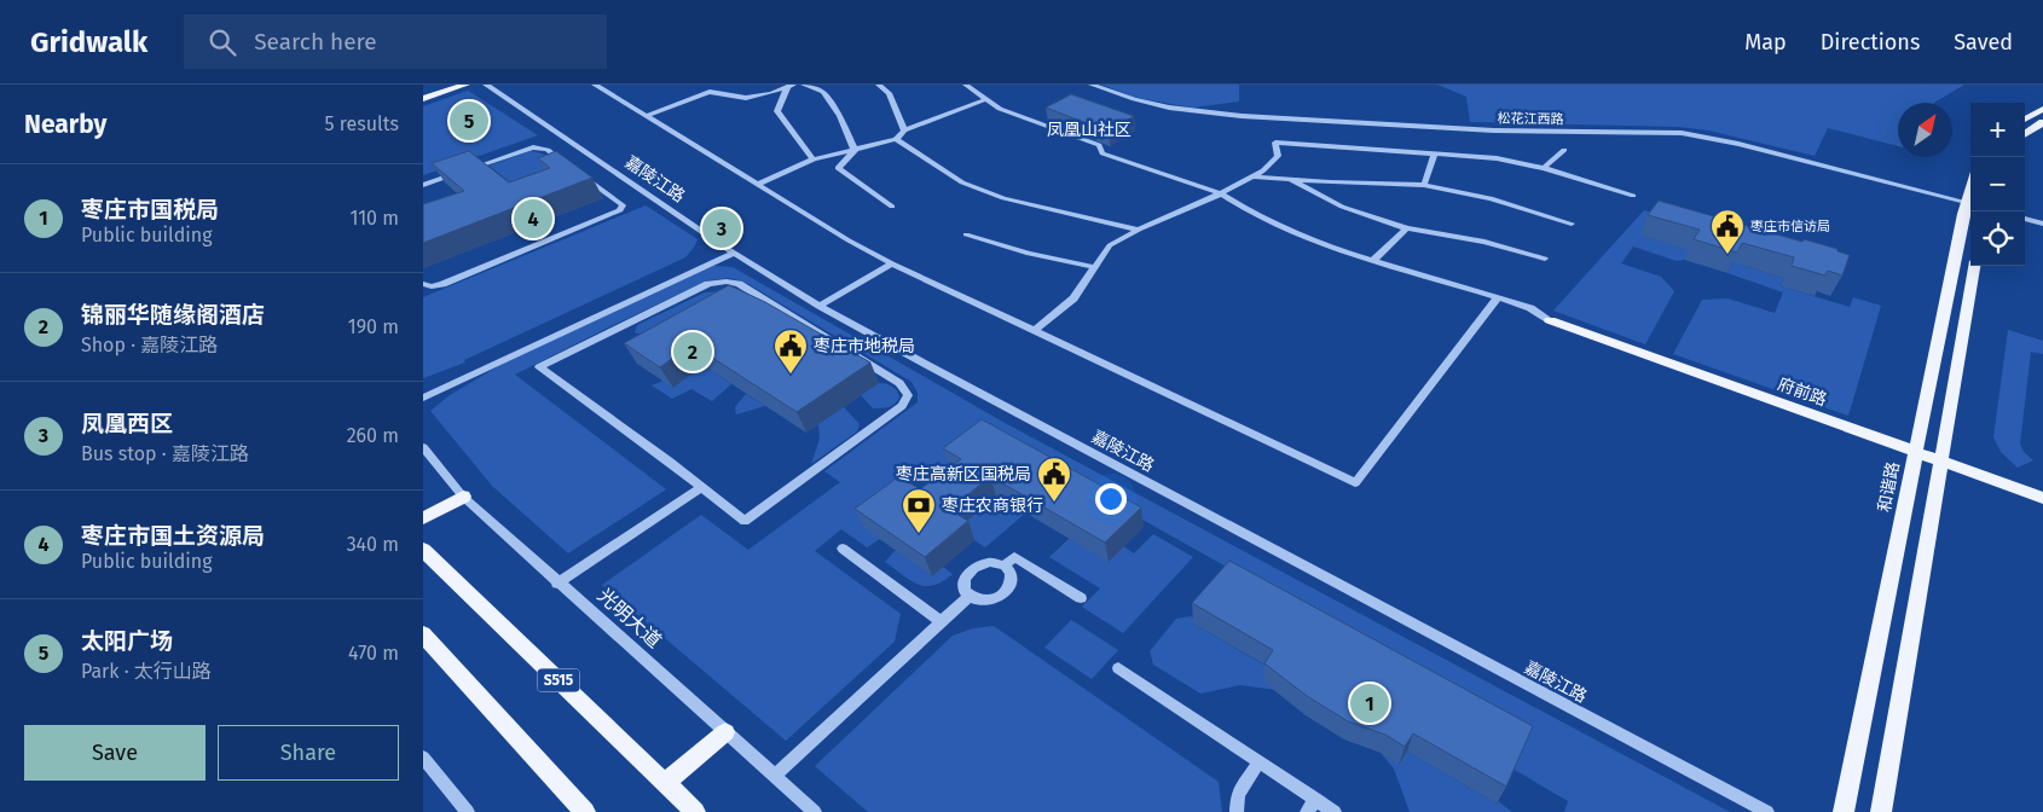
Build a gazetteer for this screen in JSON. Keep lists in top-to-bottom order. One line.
{"streets":{"main road":["府前路","和谐路","S515"],"street":["松花江西路","嘉陵江路","光明大道"]},"crossings":[["松花江西路","和谐路"],["府前路","和谐路"]],"districts":["凤凰山社区"],"places":{"public building":["枣庄市信访局","枣庄市地税局","枣庄高新区国税局"],"bank":["枣庄农商银行"]},"north":"top right","page":{"header":"Gridwalk","search":"Search here","nav":["Map","Directions","Saved"],"heading":["Nearby","5 results"],"pins":["5","4","3","2","1"],"map_buttons":["+","−"],"list":[{"mark":"1","name":"枣庄市国税局","note":"Public building","value":"110 m"},{"mark":"2","name":"锦丽华随缘阁酒店","note":"Shop · 嘉陵江路","value":"190 m"},{"mark":"3","name":"凤凰西区","note":"Bus stop · 嘉陵江路","value":"260 m"},{"mark":"4","name":"枣庄市国土资源局","note":"Public building","value":"340 m"},{"mark":"5","name":"太阳广场","note":"Park · 太行山路","value":"470 m"}],"buttons":["Save","Share"]}}
